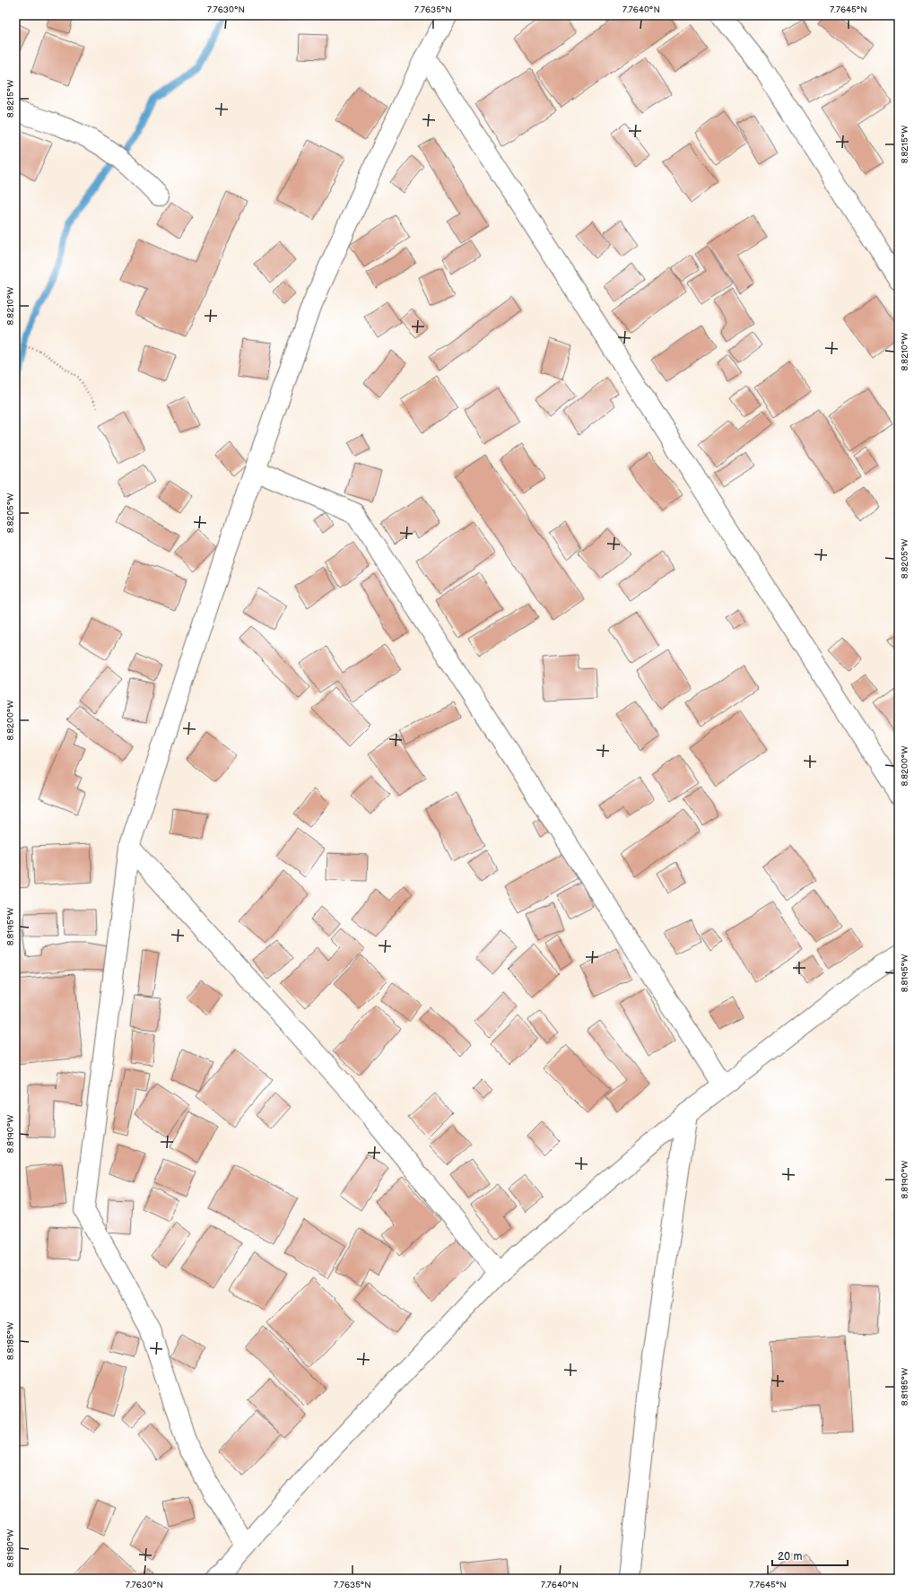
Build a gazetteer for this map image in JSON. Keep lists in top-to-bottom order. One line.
{"scale_bar":"20 m","coordinates":["7.7630°N","7.7635°N","7.7640°N","7.7645°N","8.8215°W","8.8210°W","8.8205°W","8.8200°W","8.8195°W","8.8190°W","8.8185°W","8.8180°W"]}
